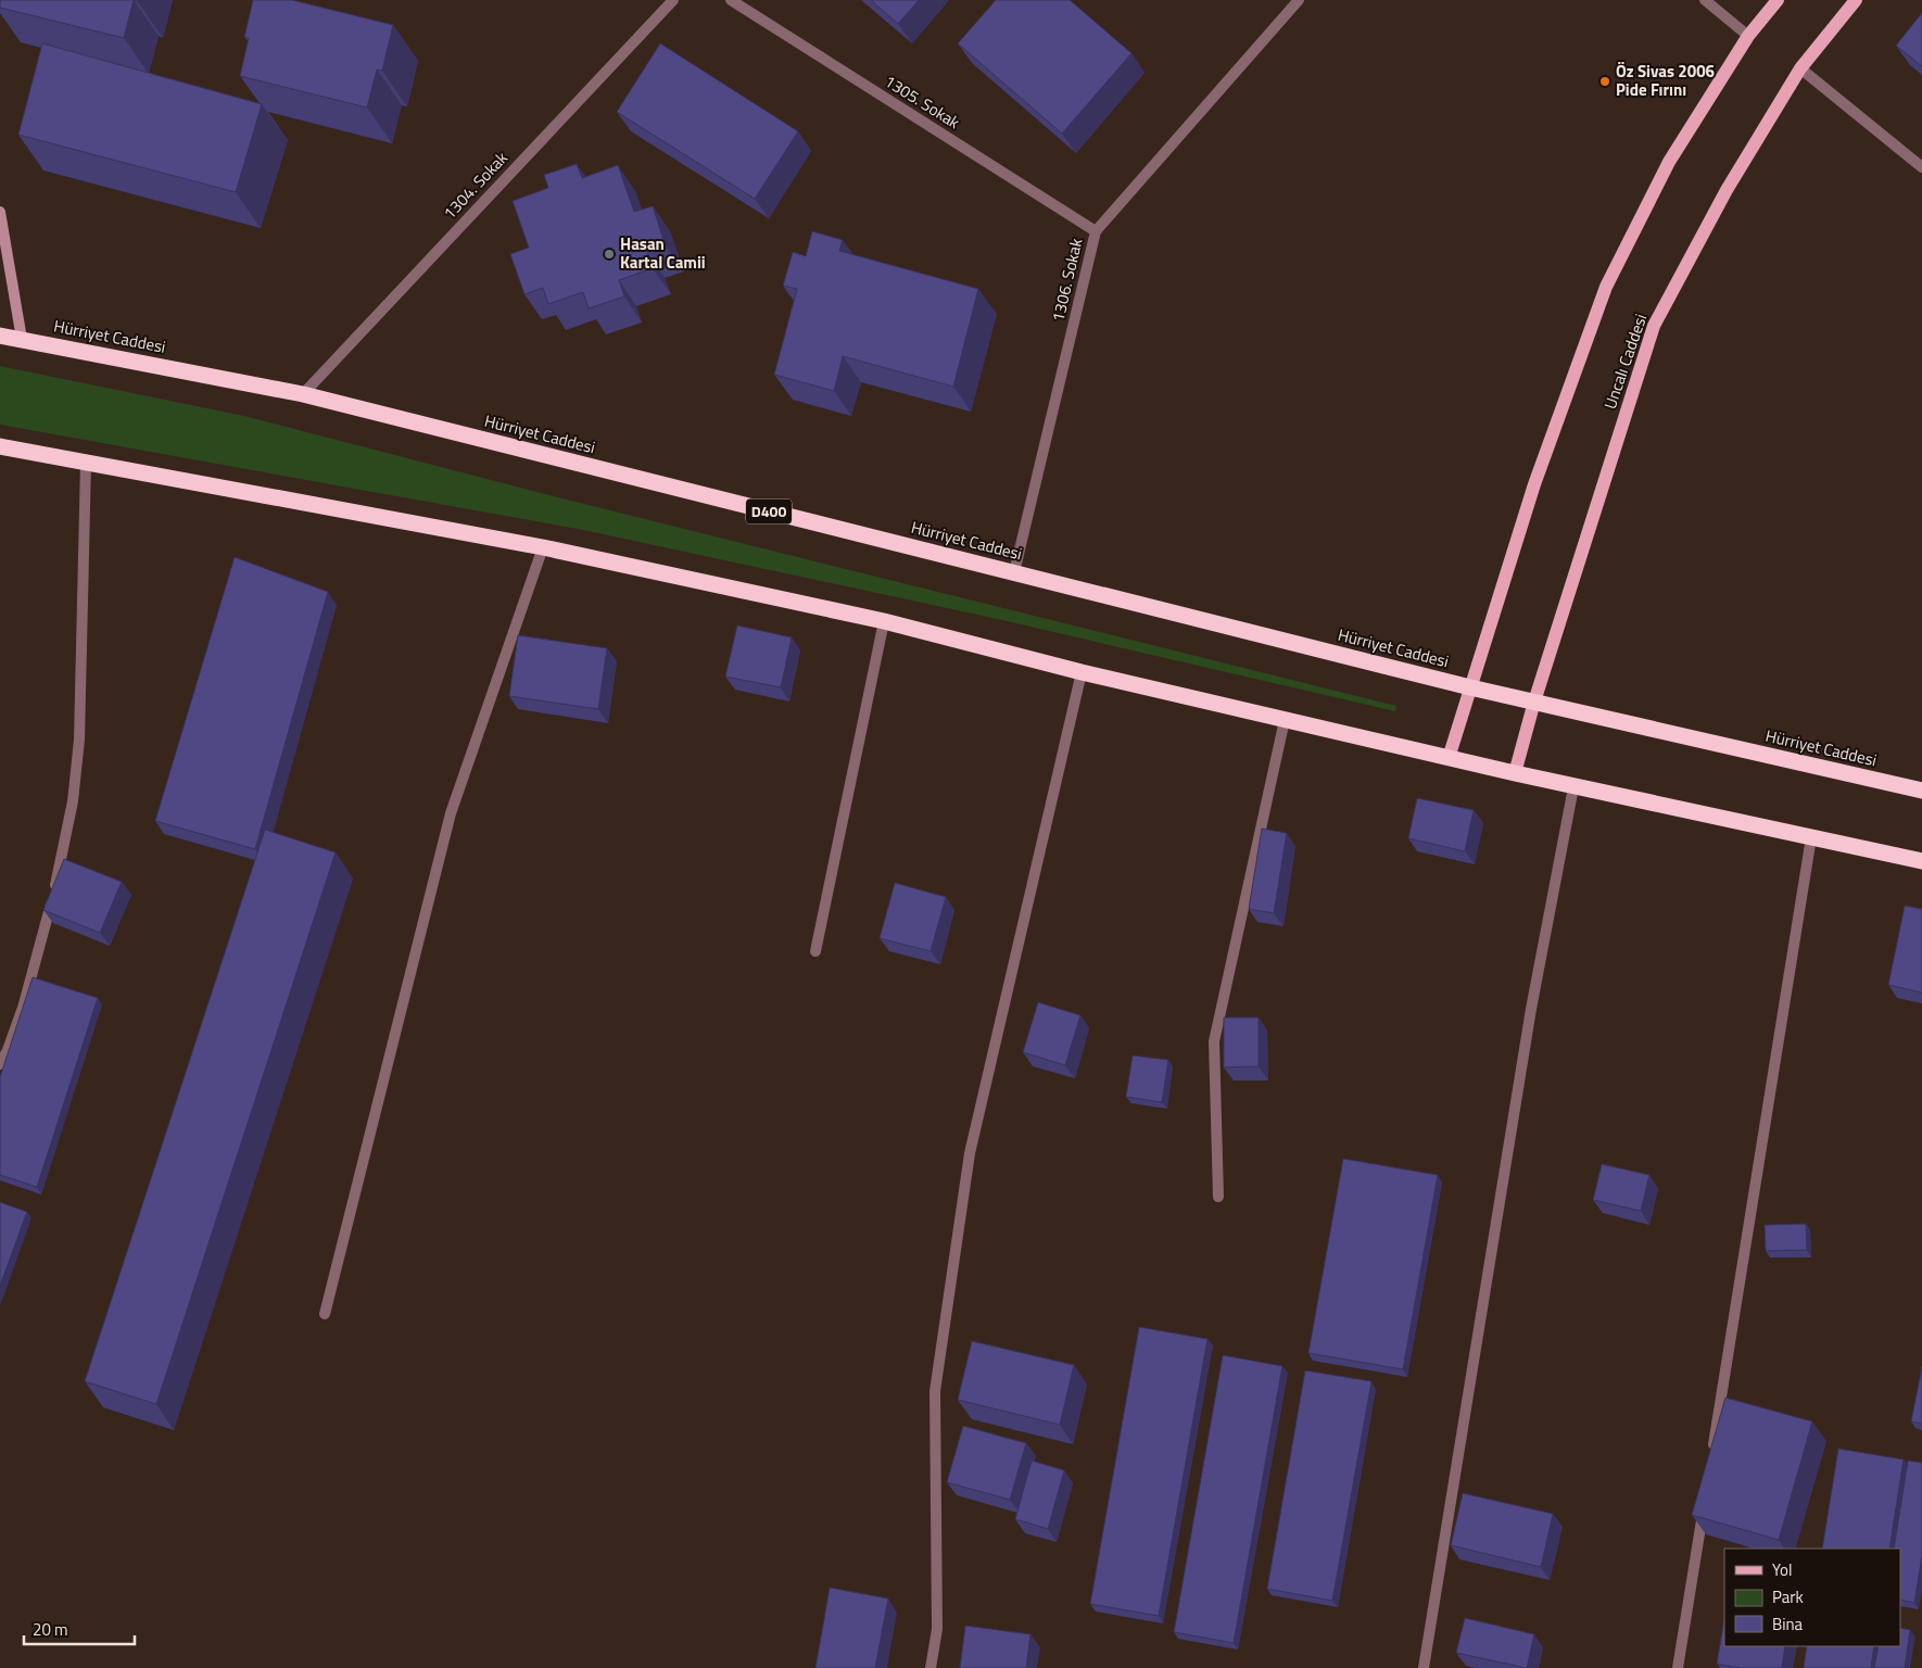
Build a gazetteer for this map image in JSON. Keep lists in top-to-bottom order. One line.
{"streets":{"highway":["Hürriyet Caddesi","D400"],"main road":["Uncalı Caddesi"],"street":["1305. Sokak","1304. Sokak","1306. Sokak"]},"crossings":[["1305. Sokak","1306. Sokak"],["1304. Sokak","Hürriyet Caddesi"],["1306. Sokak","Hürriyet Caddesi"],["Hürriyet Caddesi","Uncalı Caddesi"]],"places":["Öz Sivas 2006 Pide Fırını","Hasan Kartal Camii"],"legend":["Yol","Park","Bina"],"scale_bar":"20 m"}
